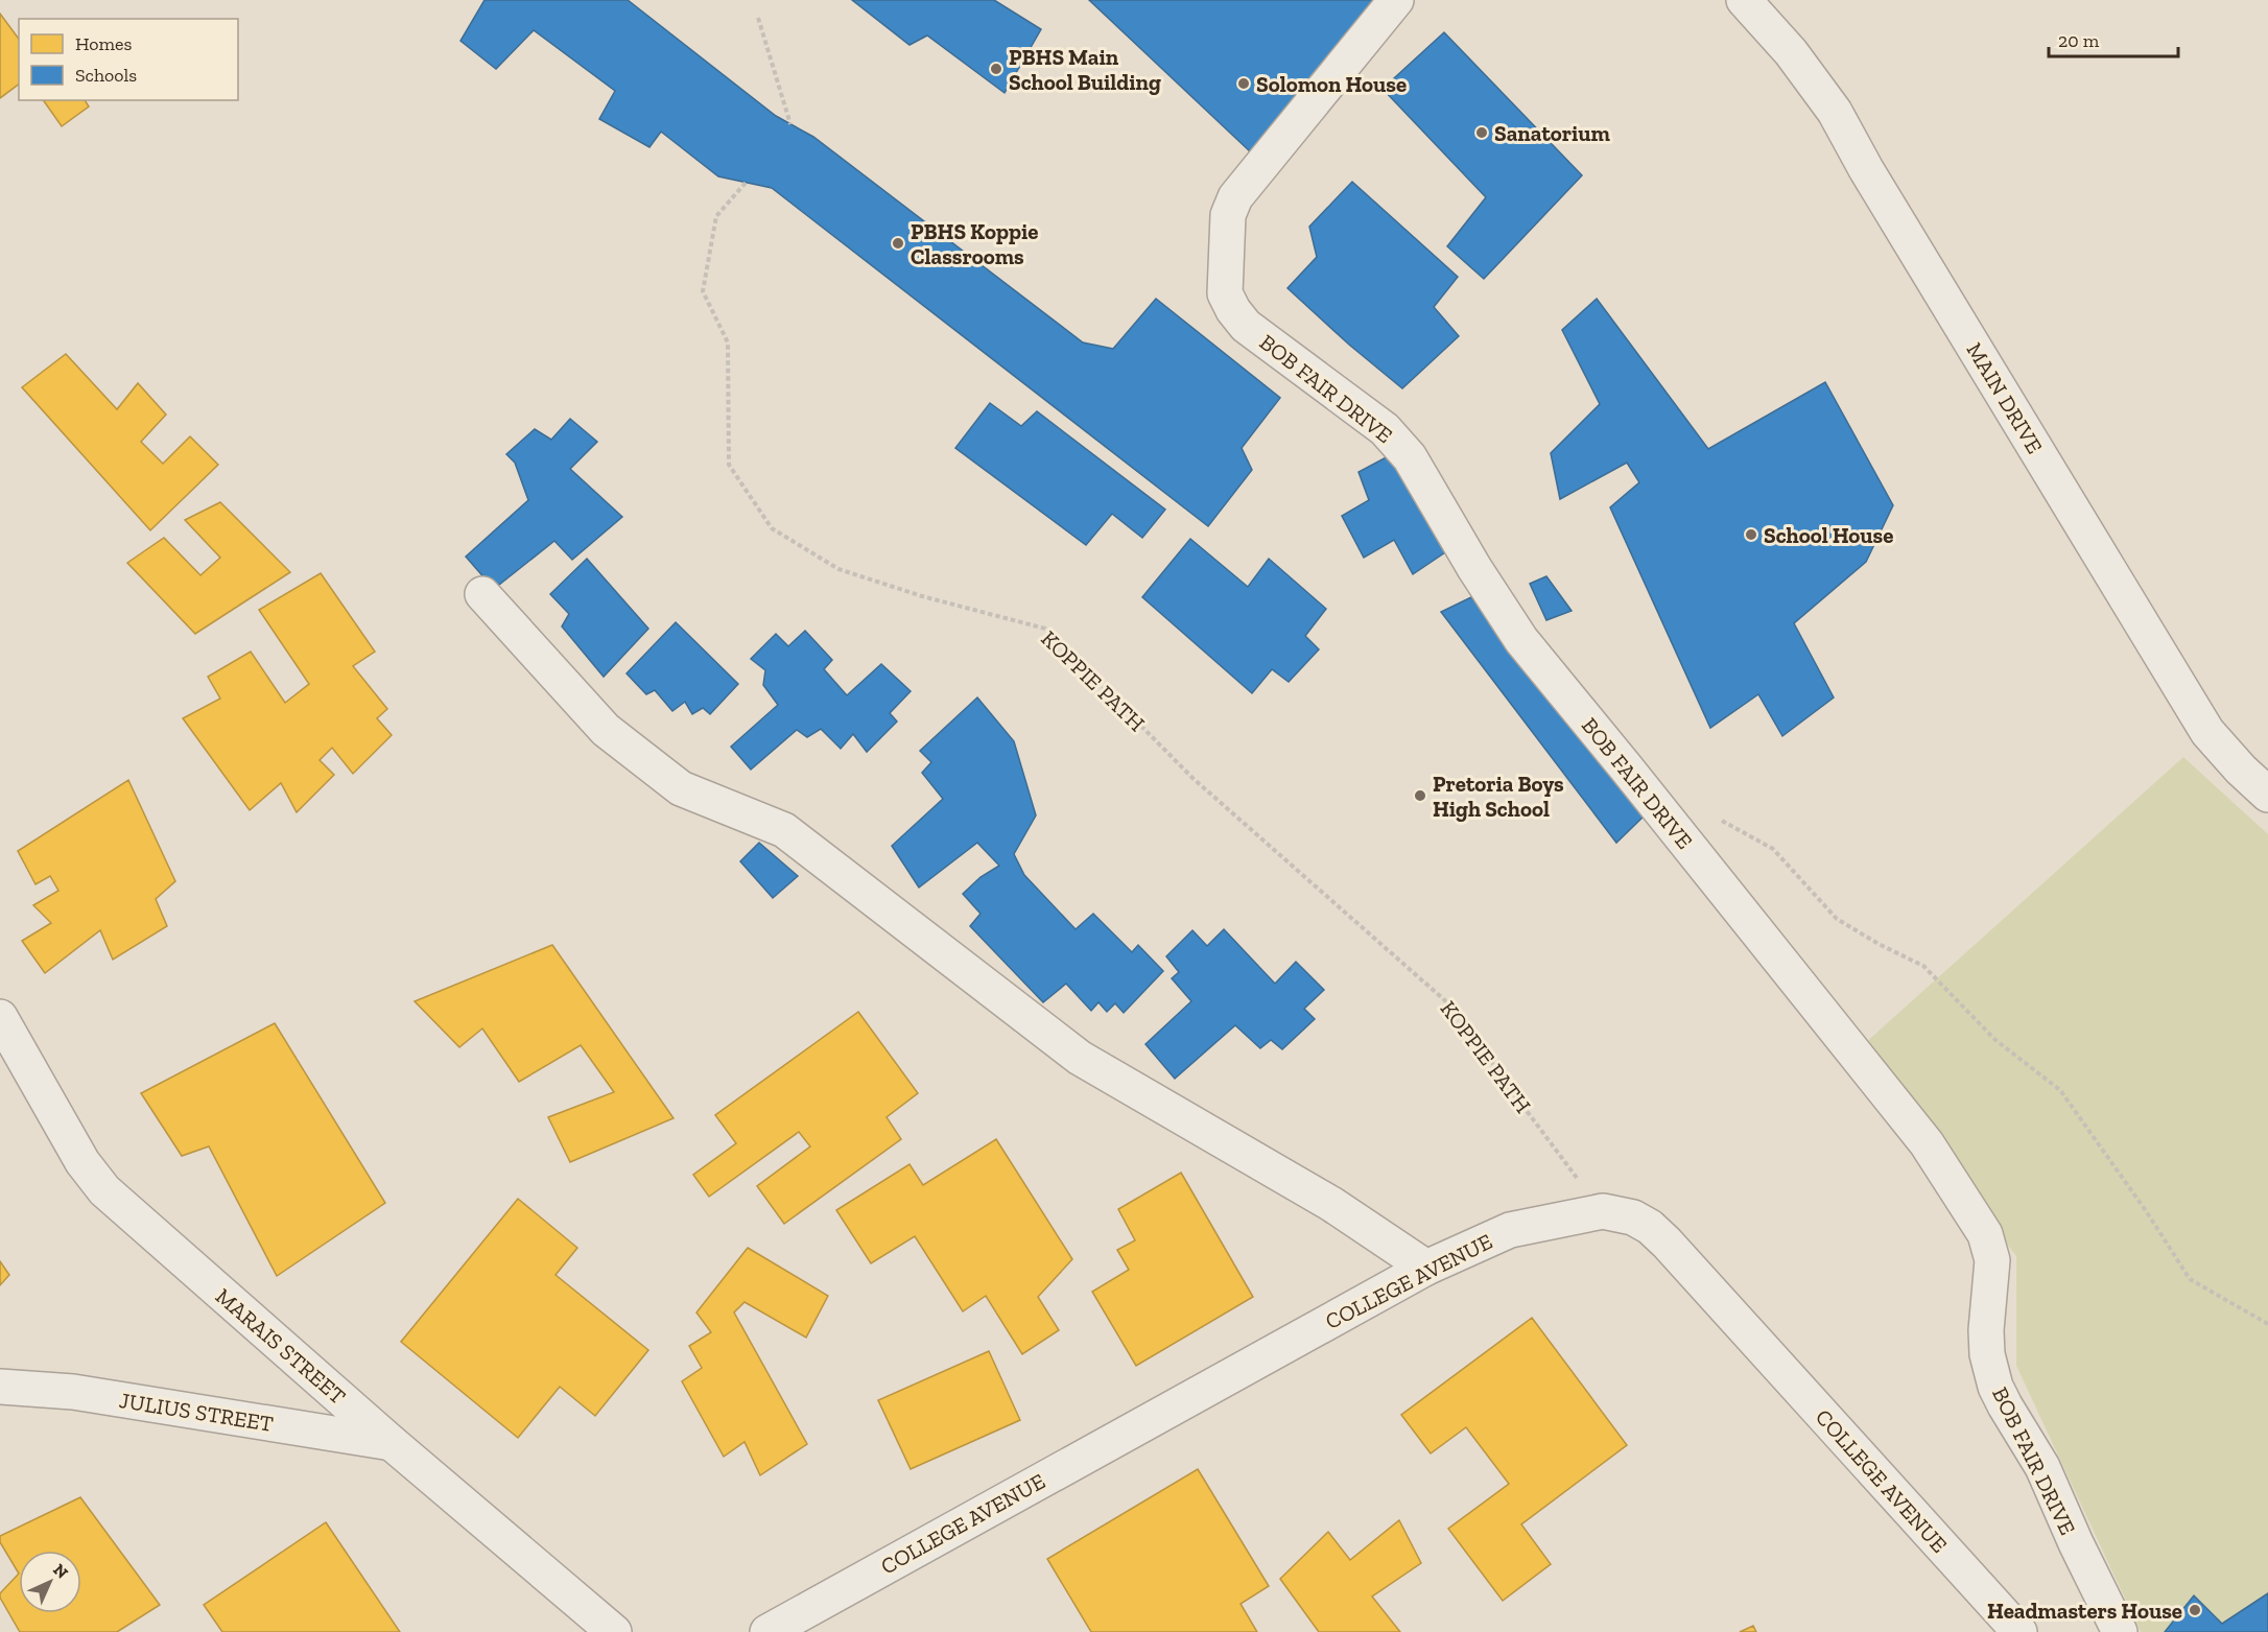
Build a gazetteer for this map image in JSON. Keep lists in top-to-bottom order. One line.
{"streets":{"street":["BOB FAIR DRIVE","MAIN DRIVE","COLLEGE AVENUE","MARAIS STREET","JULIUS STREET"],"path":["KOPPIE PATH"]},"crossings":[["KOPPIE PATH","COLLEGE AVENUE"],["MARAIS STREET","JULIUS STREET"]],"places":["PBHS Main School Building","Solomon House","Sanatorium","PBHS Koppie Classrooms","School House","Pretoria Boys High School","Headmasters House"],"legend":["Homes","Schools"],"scale_bar":"20 m","north":"top right"}
